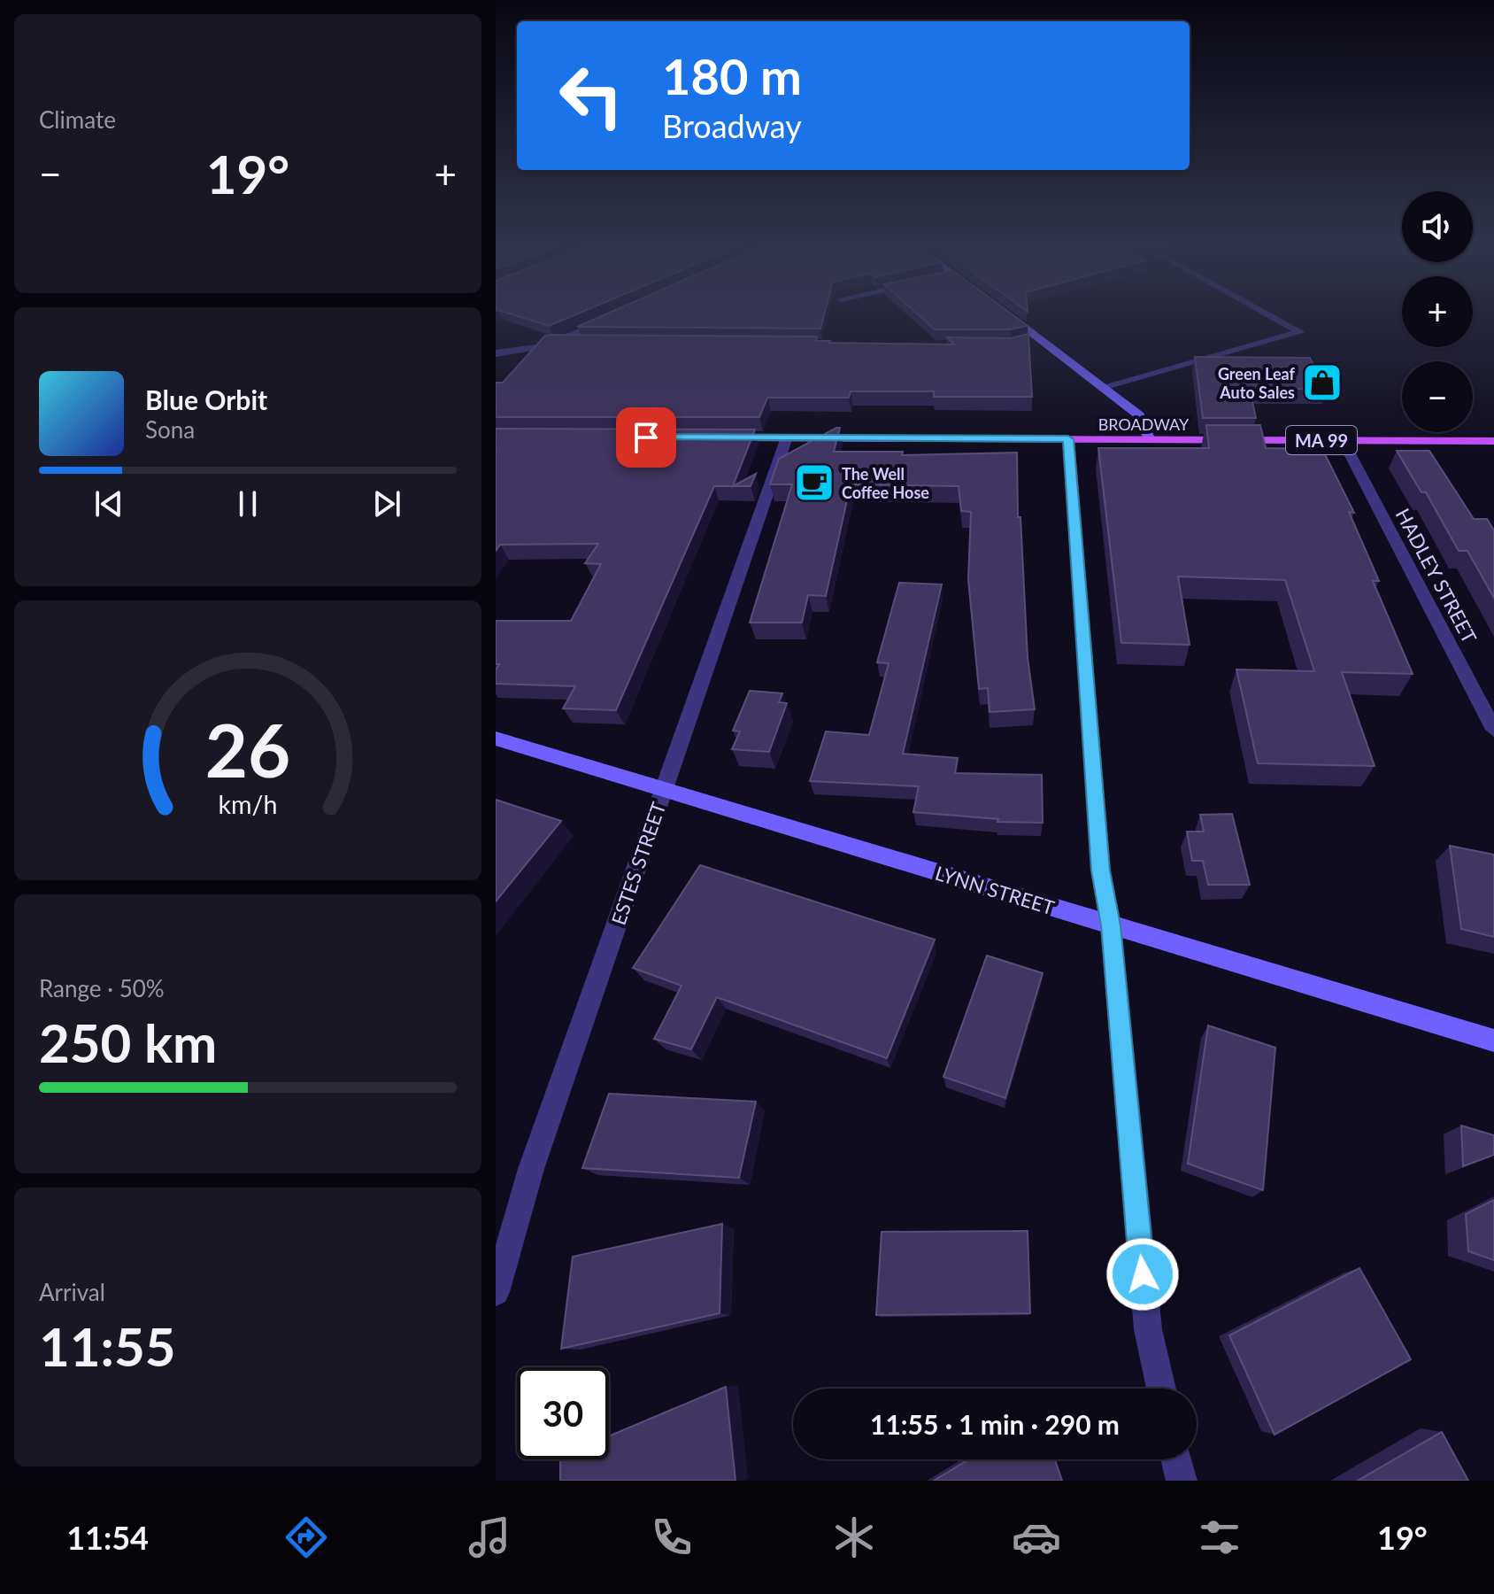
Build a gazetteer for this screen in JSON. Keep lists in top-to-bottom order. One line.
{"streets":{"main road":["BROADWAY","MA 99","LYNN STREET"],"street":["HADLEY STREET","ESTES STREET"]},"crossings":[["BROADWAY","HADLEY STREET"],["BROADWAY","ESTES STREET"],["ESTES STREET","LYNN STREET"]],"places":{"shop":["Green Leaf Auto Sales"],"cafe":["The Well Coffee Hose"]},"page":{"tile":["Climate",["Range · 50%","250 km"],["Arrival","11:55"]],"turn":["180 m","Broadway"],"heat":["−","19°","+"],"map_buttons":["+","−"],"song":["Blue Orbit","Sona"],"limit":"30","trip":"11:55 · 1 min · 290 m","tabs":["11:54","19°"],"gauge":["26","km/h"]}}
